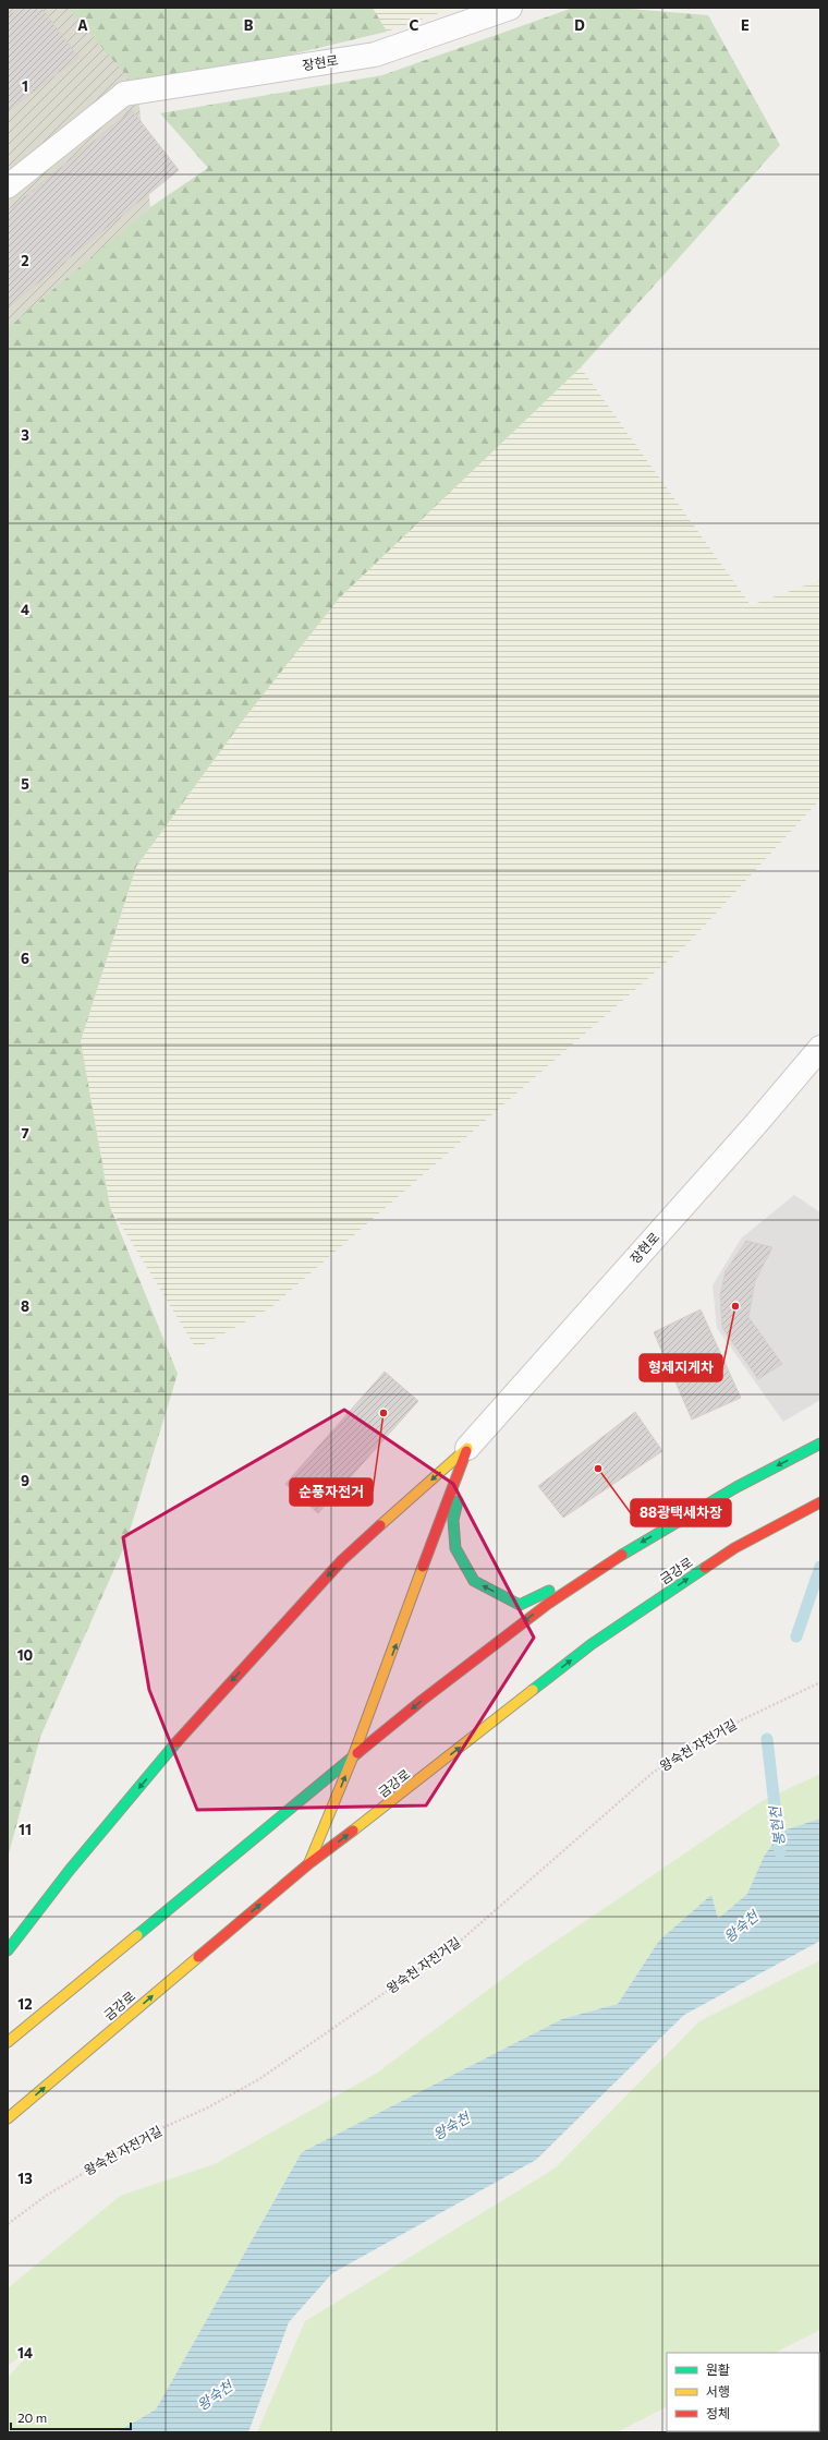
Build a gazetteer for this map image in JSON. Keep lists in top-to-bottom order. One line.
{"streets":{"main road":["금강로"],"street":["장현로"],"path":["왕숙천 자전거길"]},"water":["봉현천","왕숙천"],"places":["형제지게차","순풍자전거","88광택세차장"],"legend":["원활","서행","정체"],"scale_bar":"20 m","grid":{"columns":["A","B","C","D","E"],"rows":["1","2","3","4","5","6","7","8","9","10","11","12","13","14"]}}
